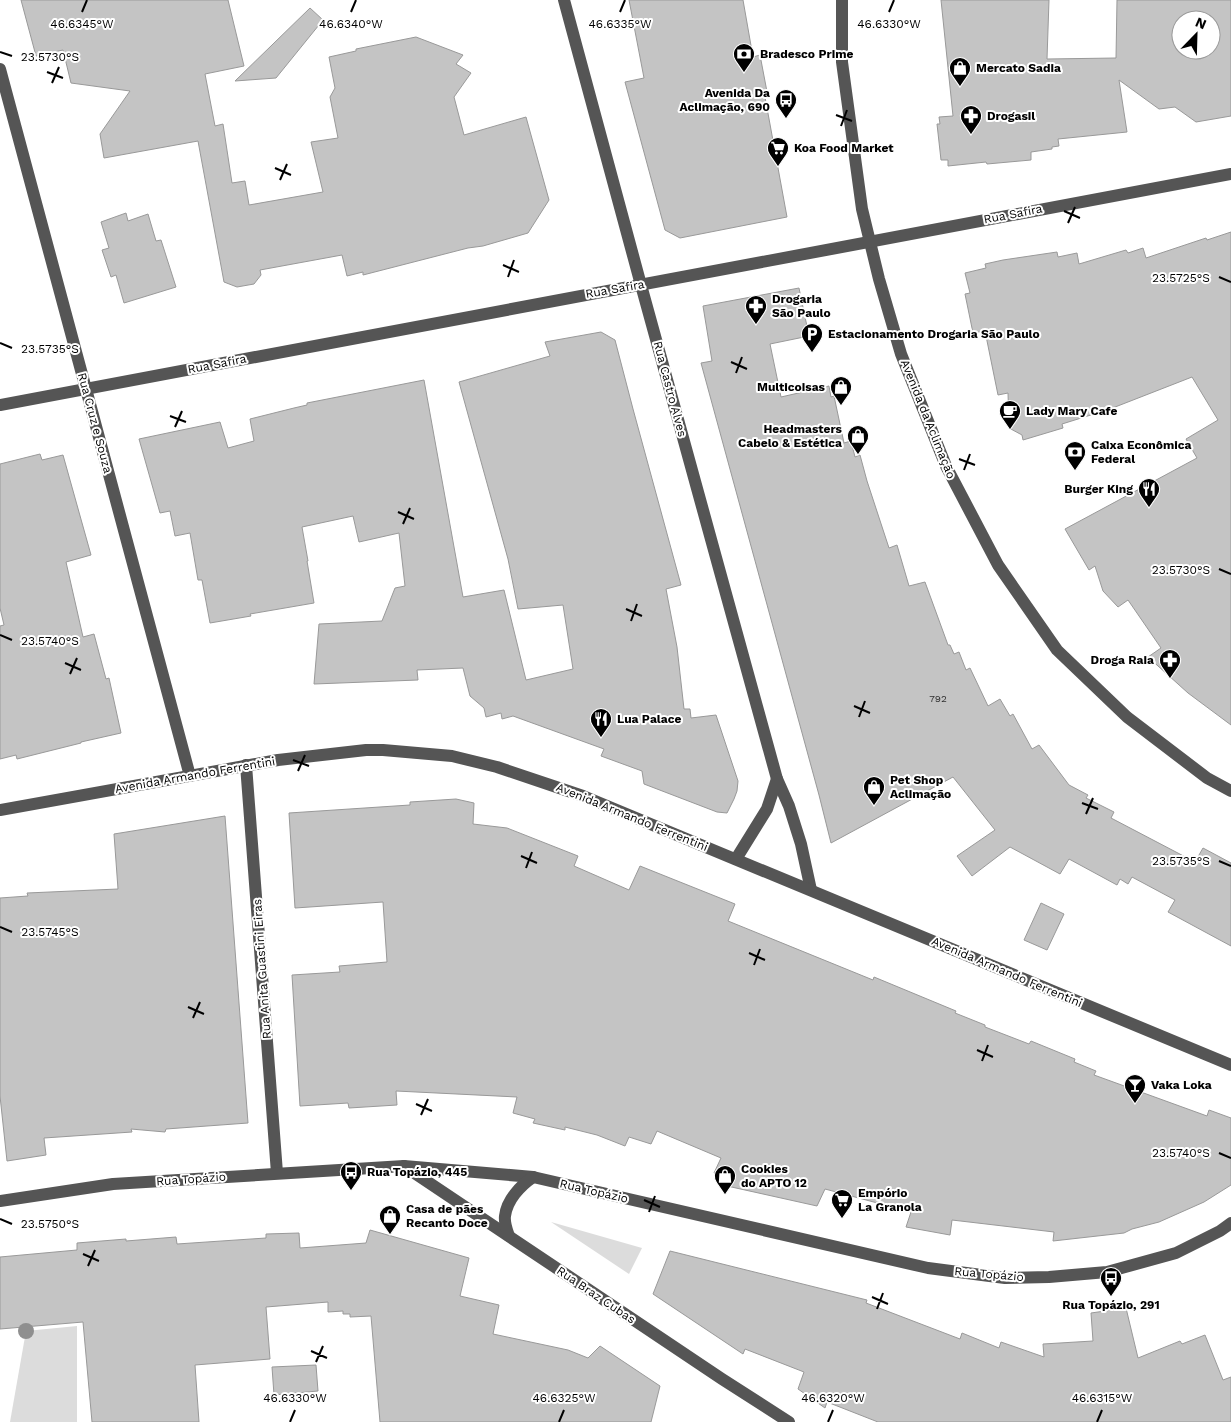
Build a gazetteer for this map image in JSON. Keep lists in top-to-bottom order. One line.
{"streets":{"street":["Rua Safira","Rua Castro Alves","Avenida da Aclimação","Rua Cruz e Souza","Avenida Armando Ferrentini","Rua Anita Guastini Eiras","Rua Topázio","Rua Braz Cubas"]},"crossings":[["Rua Safira","Rua Castro Alves"],["Rua Safira","Avenida da Aclimação"],["Rua Safira","Rua Cruz e Souza"],["Rua Castro Alves","Avenida Armando Ferrentini"],["Rua Cruz e Souza","Avenida Armando Ferrentini"],["Avenida Armando Ferrentini","Rua Anita Guastini Eiras"],["Rua Anita Guastini Eiras","Rua Topázio"],["Rua Topázio","Rua Braz Cubas"]],"places":{"bank":["Bradesco Prime","Caixa Econômica Federal"],"shop":["Mercato Sadia","Multicoisas","Headmasters Cabelo & Estética","Pet Shop Aclimação","Cookies do APTO 12","Casa de pães Recanto Doce"],"bus stop":["Avenida Da Aclimação, 690","Rua Topázio, 445","Rua Topázio, 291"],"pharmacy":["Drogasil","Drogaria São Paulo","Droga Raia"],"supermarket":["Koa Food Market","Empório La Granola"],"parking":["Estacionamento Drogaria São Paulo"],"cafe":["Lady Mary Cafe"],"restaurant":["Burger King","Lua Palace"],"bar":["Vaka Loka"]},"house_numbers":["792"],"north":"top right","coordinates":["46.6345°W","46.6340°W","46.6335°W","46.6330°W","23.5730°S","23.5725°S","23.5735°S","23.5740°S","23.5745°S","23.5750°S","46.6325°W","46.6320°W","46.6315°W"]}
